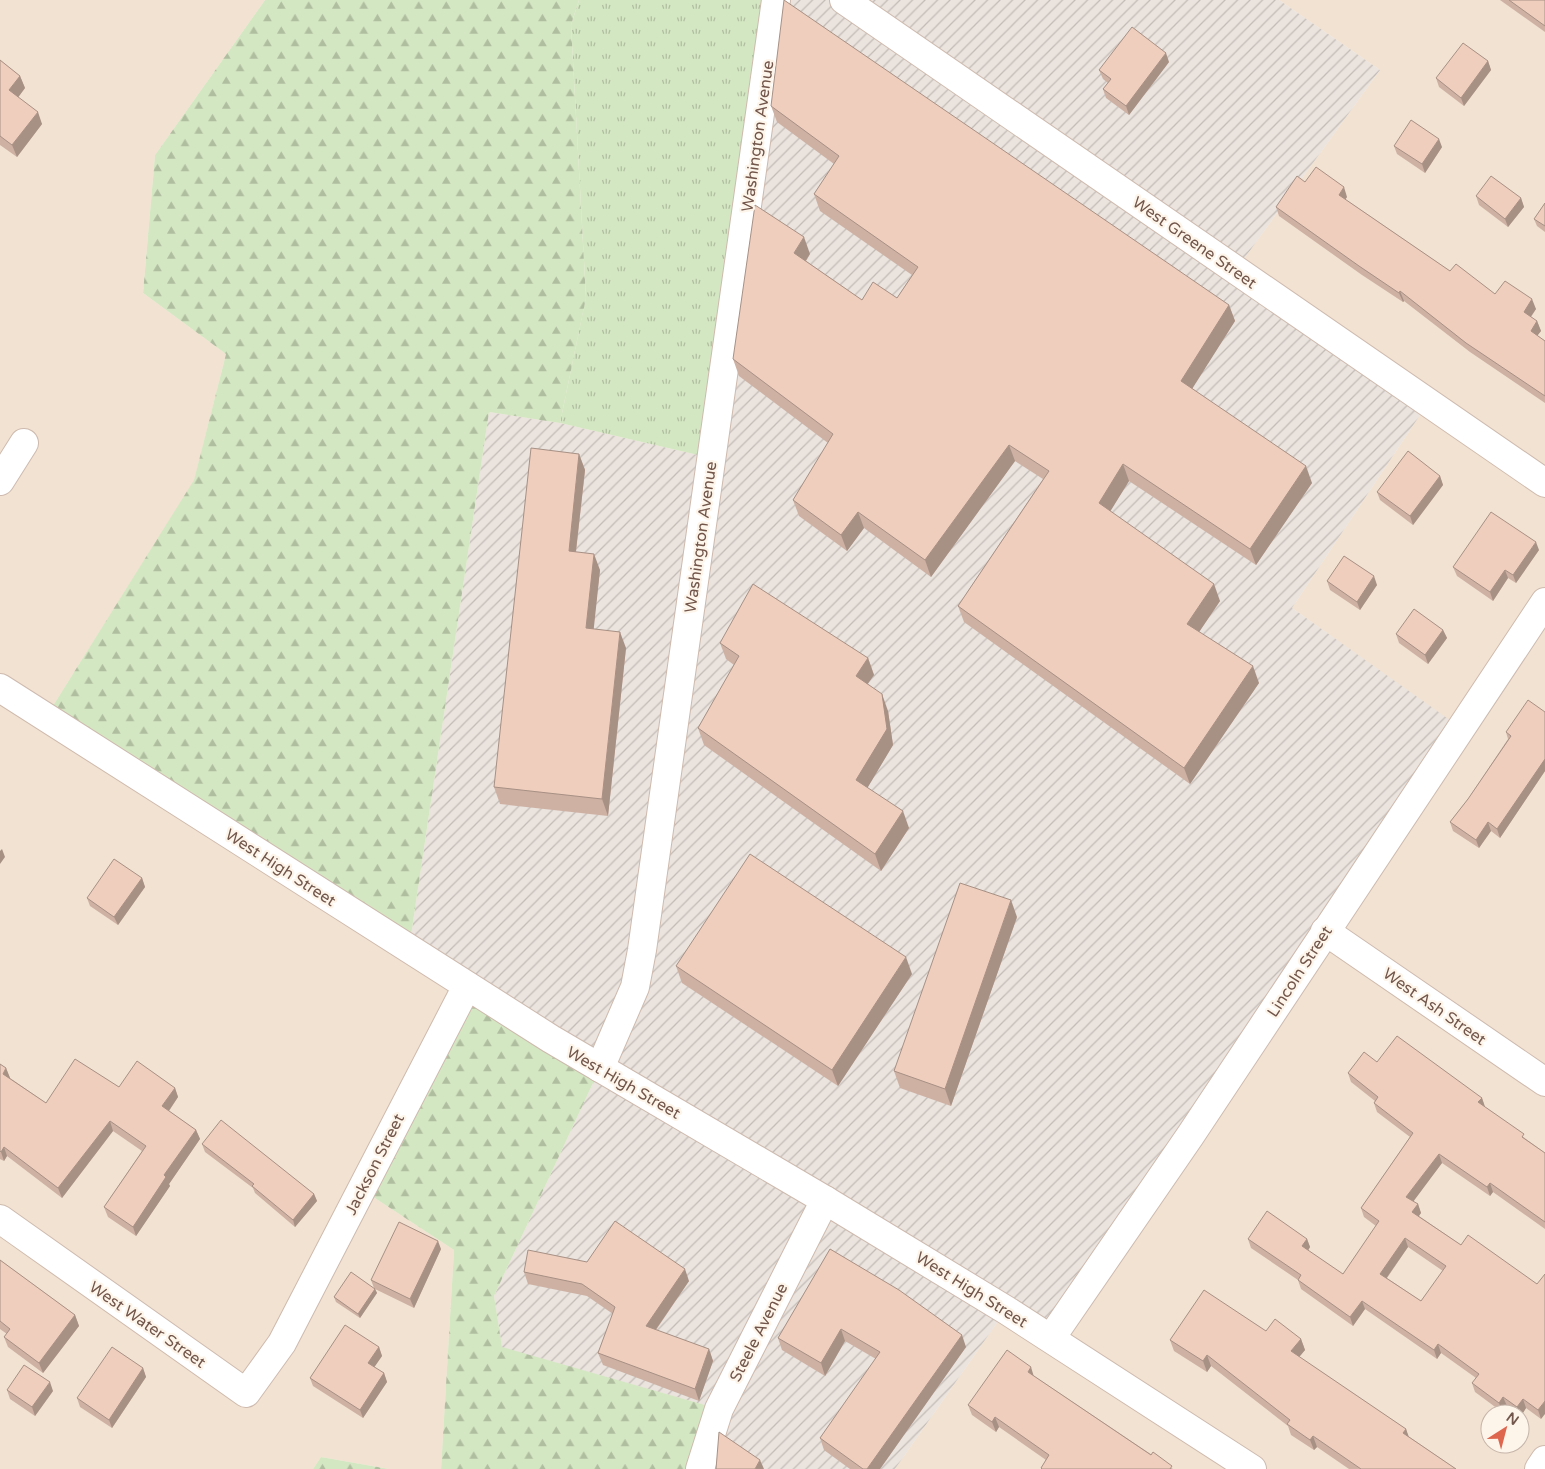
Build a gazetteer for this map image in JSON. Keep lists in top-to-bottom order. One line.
{"streets":{"street":["Washington Avenue","West Greene Street","West High Street","Lincoln Street","West Ash Street","Jackson Street","West Water Street","Steele Avenue"]},"crossings":[["Washington Avenue","West High Street"],["West High Street","Lincoln Street"],["West High Street","Jackson Street"],["West High Street","Steele Avenue"],["Lincoln Street","West Ash Street"],["Jackson Street","West Water Street"]],"north":"top right"}
